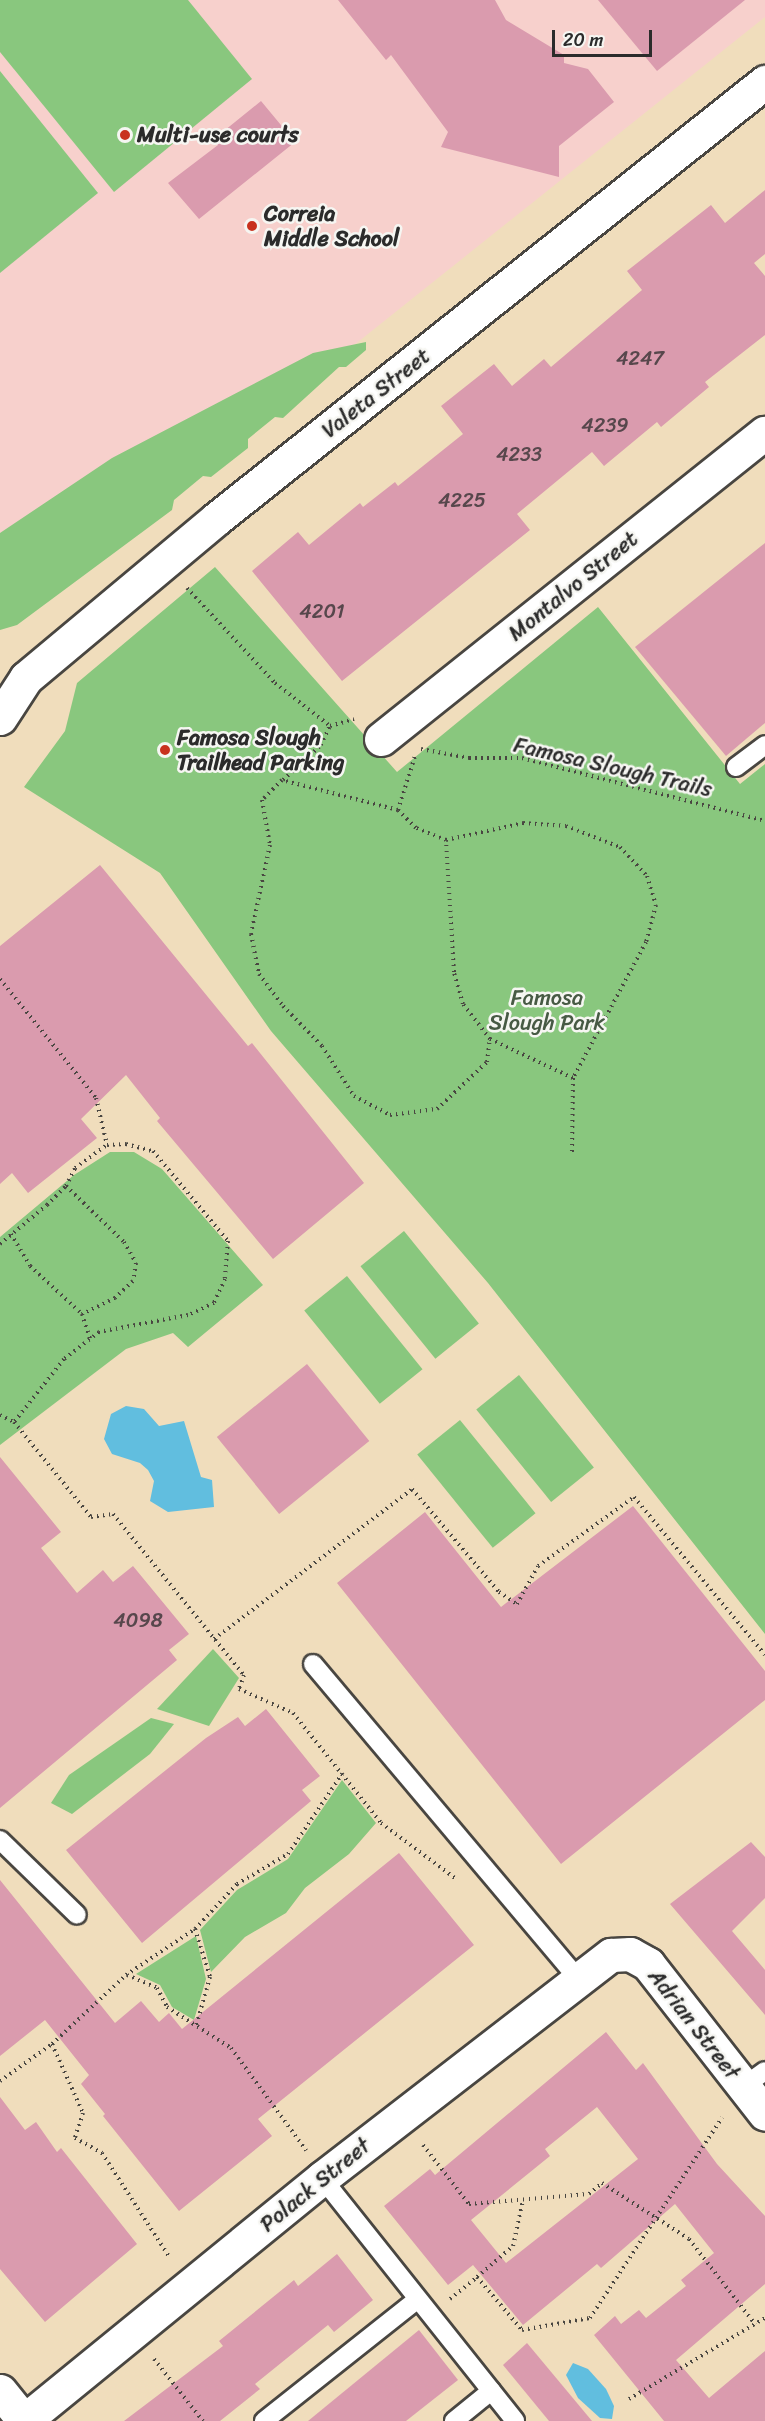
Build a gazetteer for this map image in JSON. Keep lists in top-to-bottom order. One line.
{"streets":{"street":["Valeta Street","Montalvo Street","Adrian Street","Polack Street"],"path":["Famosa Slough Trails"]},"crossings":[["Adrian Street","Polack Street"]],"parks":["Famosa Slough Park"],"places":["Multi-use courts","Correia Middle School","Famosa Slough Trailhead Parking"],"house_numbers":["4247","4239","4233","4225","4201","4098"],"scale_bar":"20 m"}
